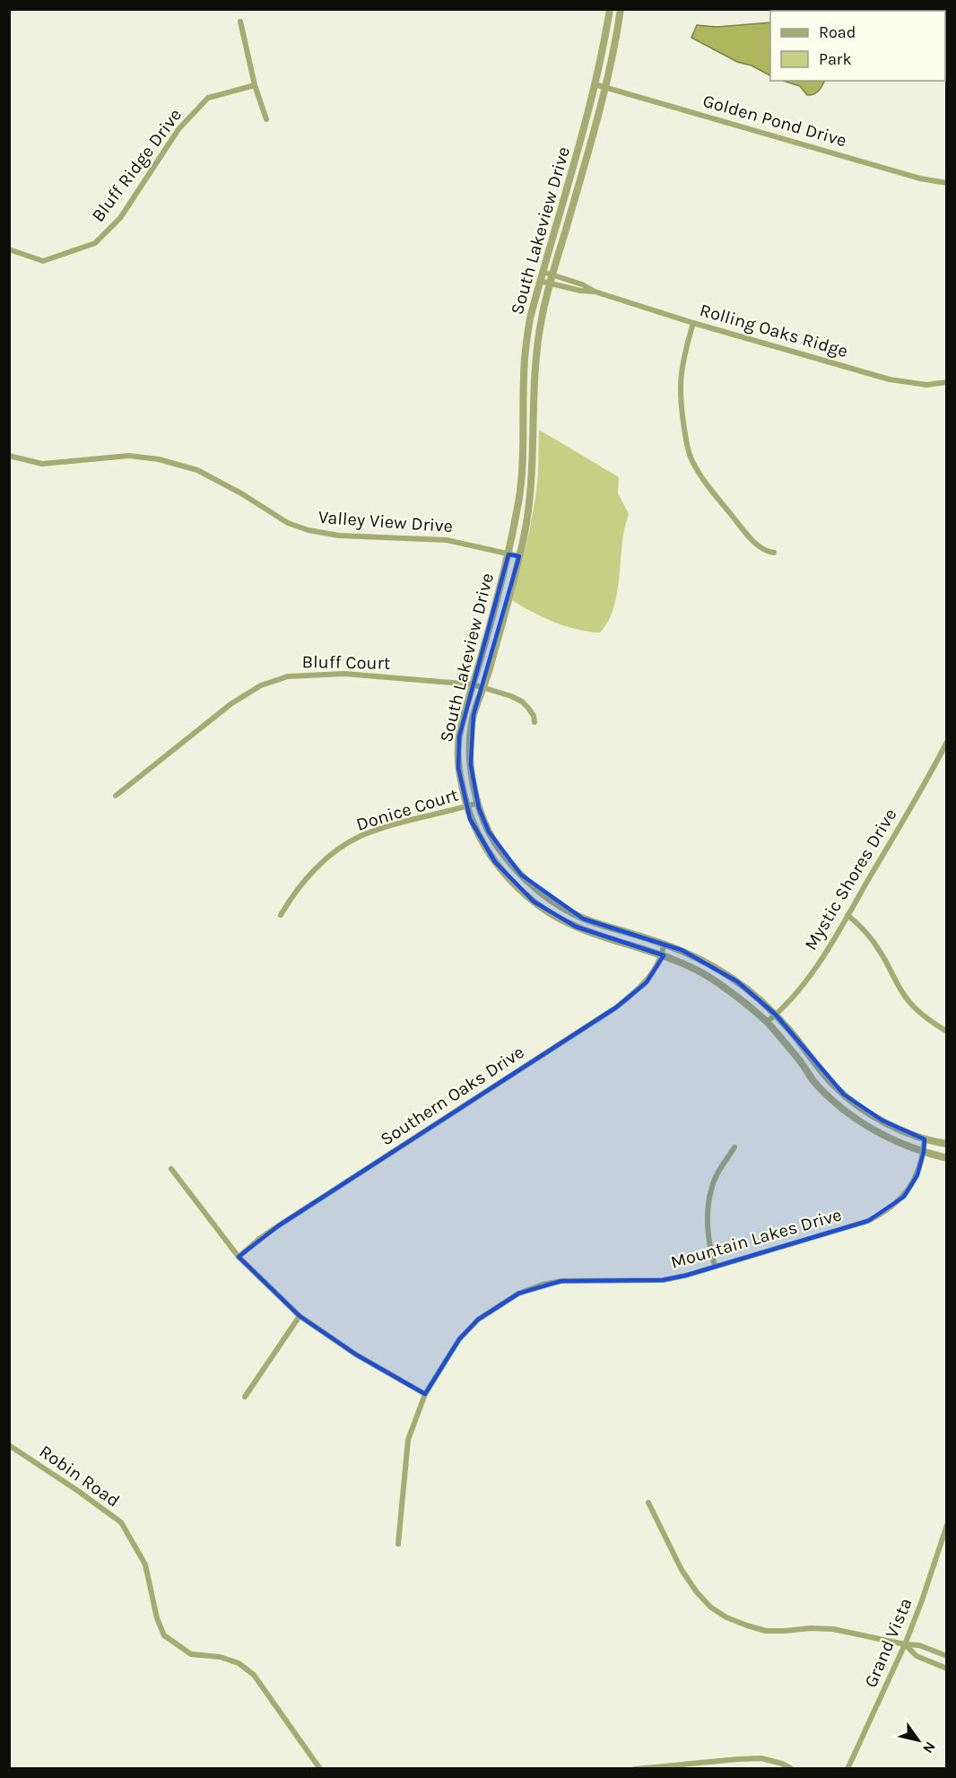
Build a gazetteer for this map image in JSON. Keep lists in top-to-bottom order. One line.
{"streets":{"street":["Golden Pond Drive","Bluff Ridge Drive","South Lakeview Drive","Rolling Oaks Ridge","Valley View Drive","Bluff Court","Donice Court","Mystic Shores Drive","Southern Oaks Drive","Mountain Lakes Drive","Robin Road","Grand Vista"]},"crossings":[["Golden Pond Drive","South Lakeview Drive"],["South Lakeview Drive","Rolling Oaks Ridge"],["South Lakeview Drive","Valley View Drive"],["South Lakeview Drive","Bluff Court"],["South Lakeview Drive","Donice Court"],["South Lakeview Drive","Mystic Shores Drive"],["South Lakeview Drive","Southern Oaks Drive"],["South Lakeview Drive","Mountain Lakes Drive"]],"legend":["Road","Park"],"north":"bottom right"}
